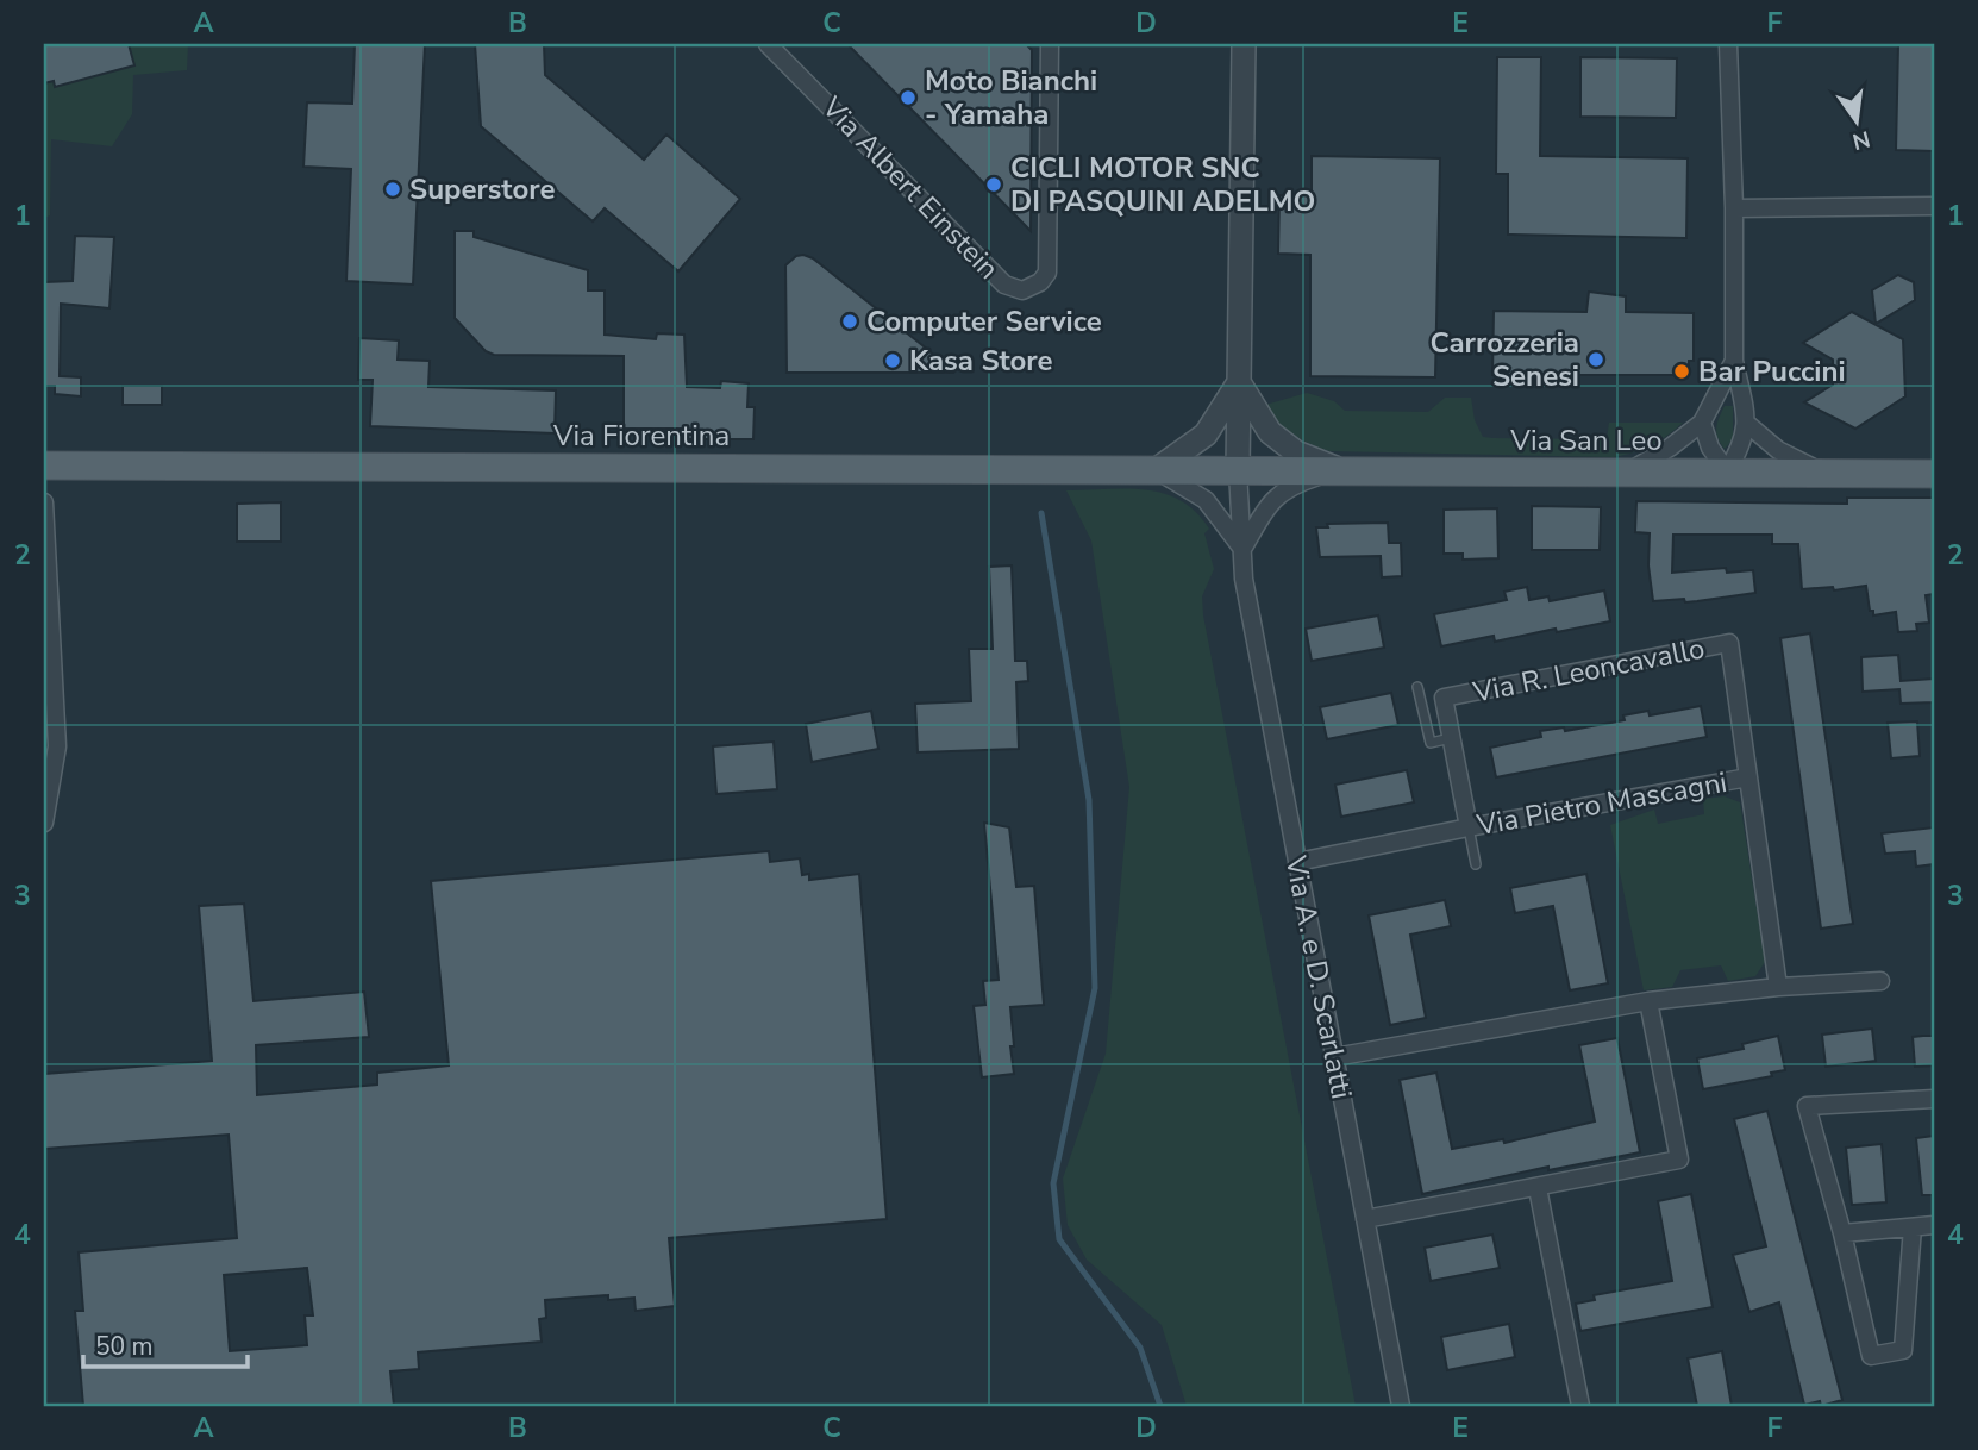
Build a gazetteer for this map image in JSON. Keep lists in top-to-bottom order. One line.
{"streets":{"main road":["Via Fiorentina","Via San Leo"],"street":["Via Albert Einstein","Via R. Leoncavallo","Via Pietro Mascagni","Via A. e D. Scarlatti"]},"crossings":[["Via Fiorentina","Via San Leo"],["Via Fiorentina","Via A. e D. Scarlatti"],["Via San Leo","Via A. e D. Scarlatti"],["Via R. Leoncavallo","Via Pietro Mascagni"],["Via Pietro Mascagni","Via A. e D. Scarlatti"]],"places":["Moto Bianchi - Yamaha","CICLI MOTOR SNC DI PASQUINI ADELMO","Superstore","Computer Service","Carrozzeria Senesi","Kasa Store","Bar Puccini"],"scale_bar":"50 m","north":"bottom","grid":{"columns":["A","B","C","D","E","F"],"rows":["1","2","3","4"]}}
